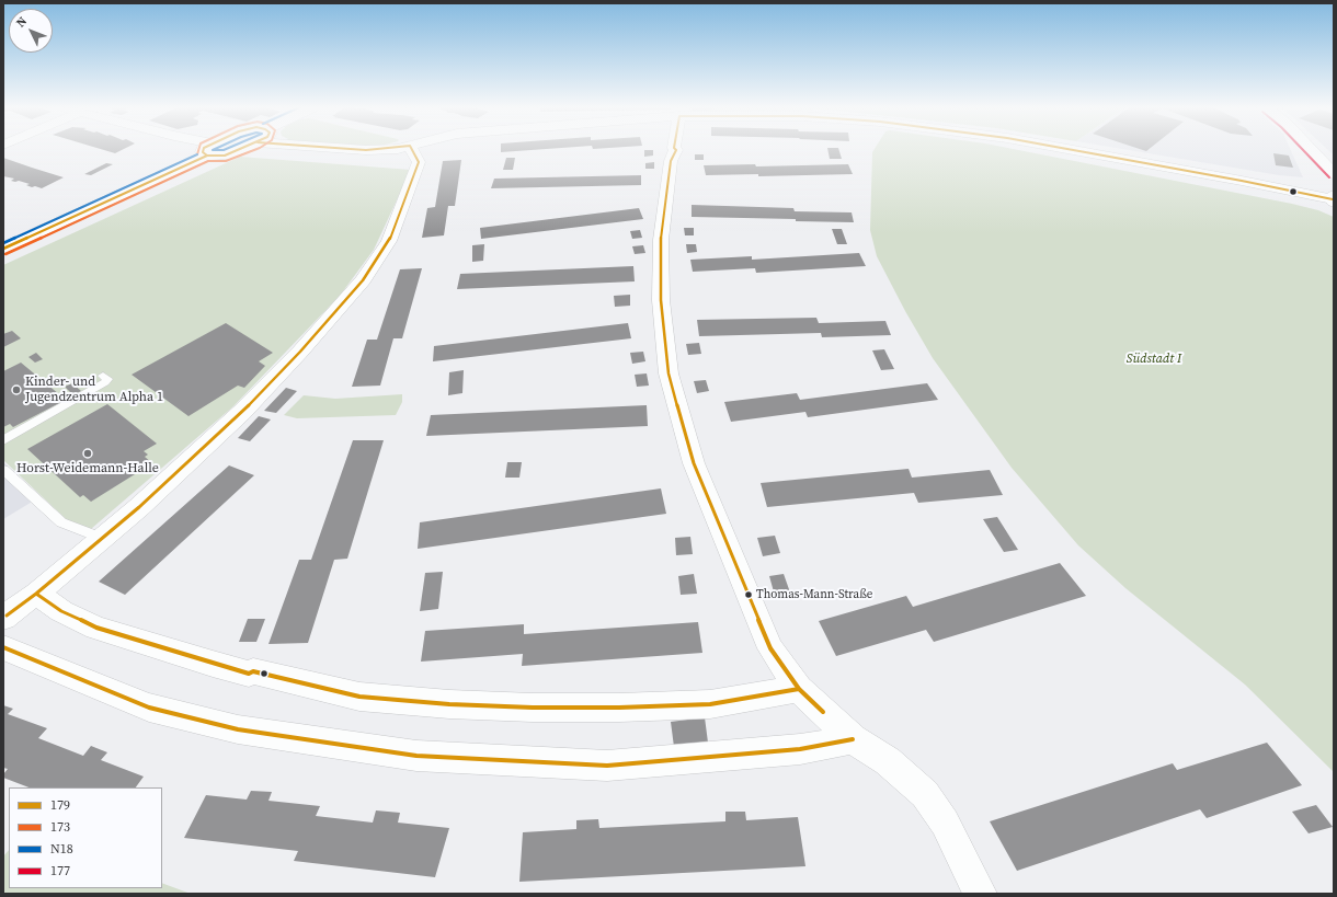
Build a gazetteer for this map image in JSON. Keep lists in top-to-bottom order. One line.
{"parks":["Südstadt I"],"places":["Kinder- und Jugendzentrum Alpha 1","Horst-Weidemann-Halle","Thomas-Mann-Straße"],"lines":["transit line 179","transit line 173","transit line N18","transit line 177"],"legend":["179","173","N18","177"],"north":"top left"}
